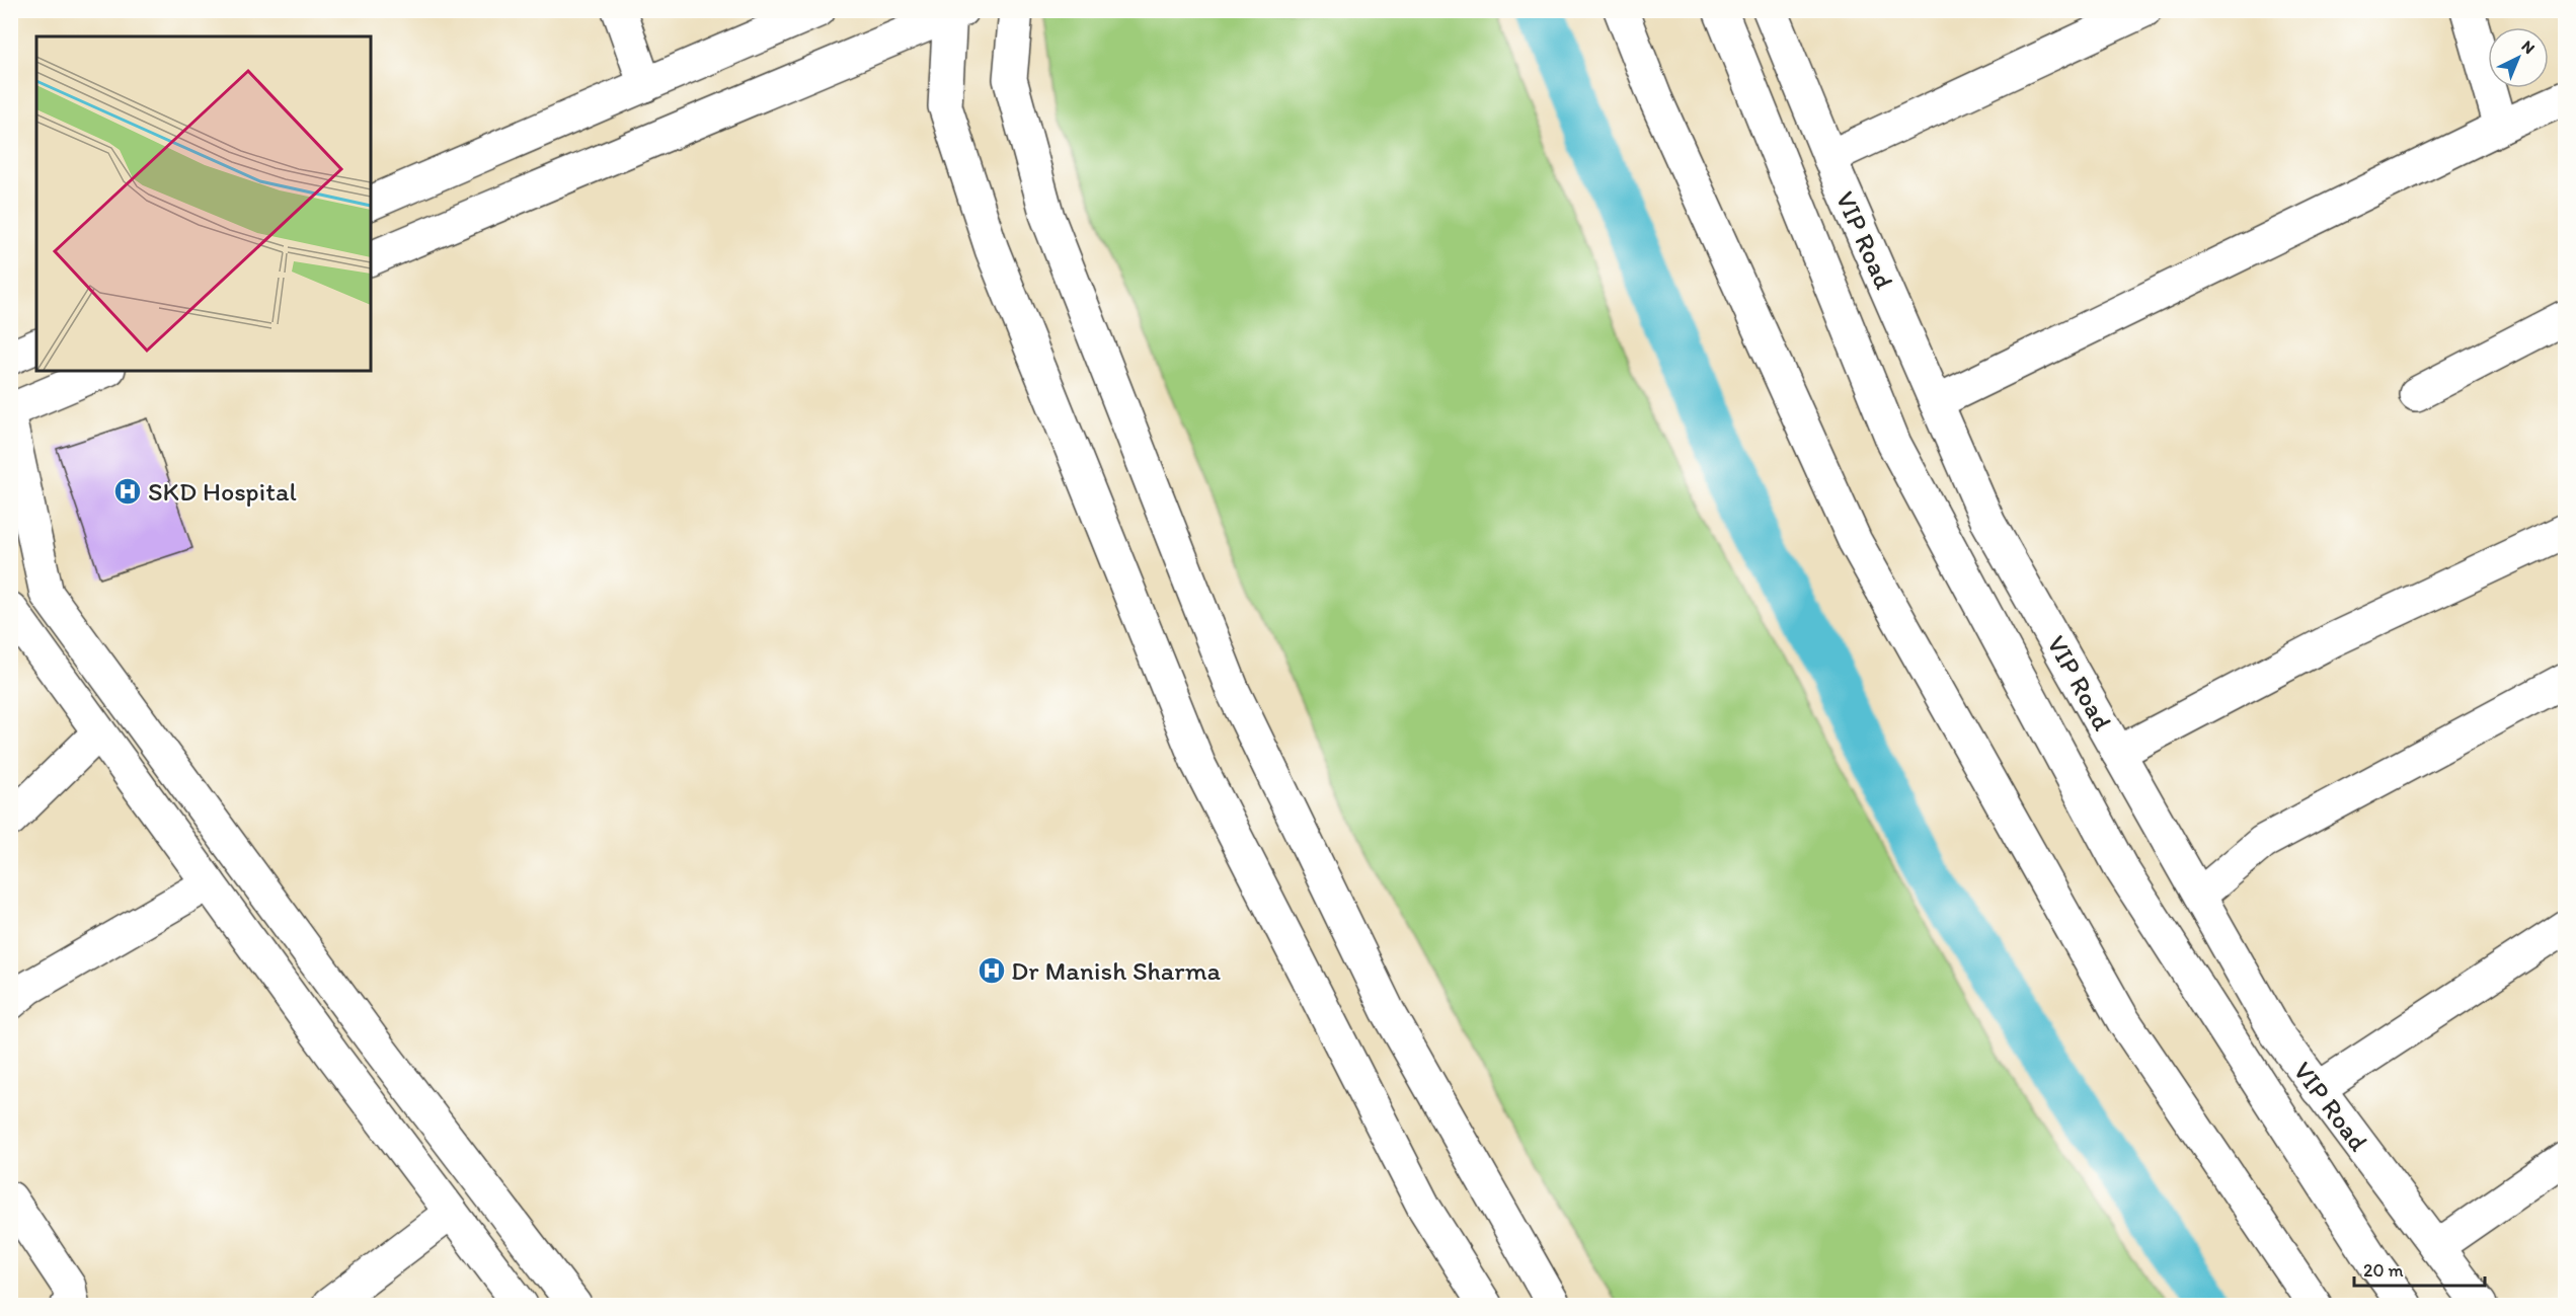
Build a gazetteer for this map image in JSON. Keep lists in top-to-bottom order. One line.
{"streets":{"street":["VIP Road"]},"places":{"hospital":["SKD Hospital","Dr Manish Sharma"]},"scale_bar":"20 m","north":"top right"}
